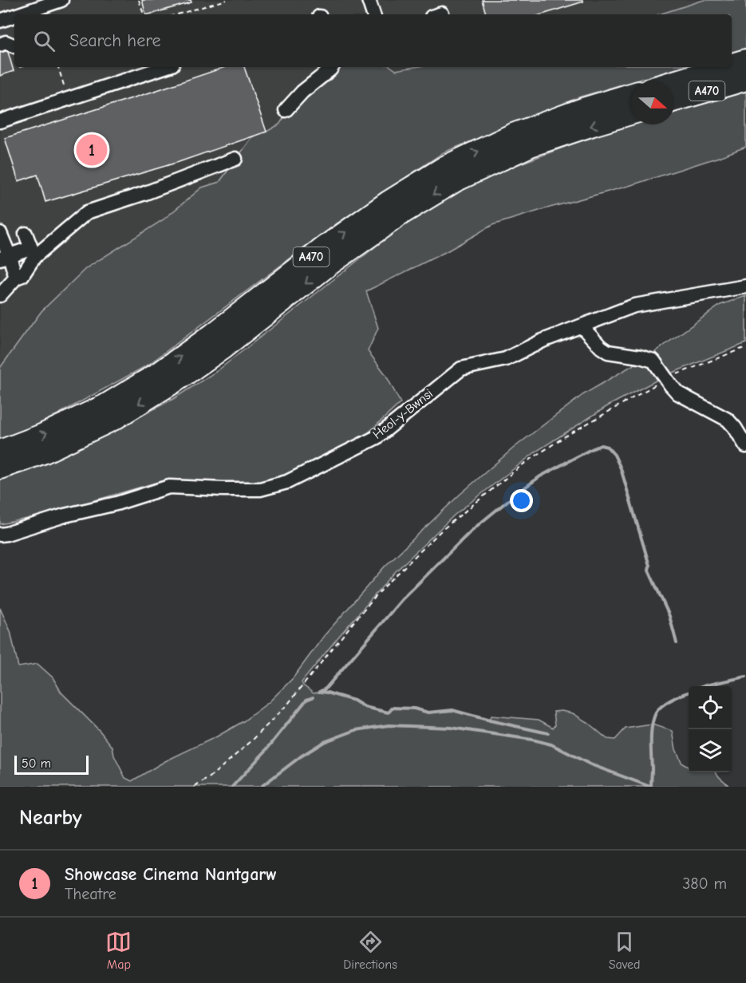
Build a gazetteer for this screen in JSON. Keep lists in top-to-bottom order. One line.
{"streets":{"highway":["A470"],"street":["Heol-y-Bwnsi"]},"scale_bar":"50 m","north":"right","page":{"search":"Search here","pins":"1","scale":"50 m","heading":"Nearby","list":[{"mark":"1","name":"Showcase Cinema Nantgarw","note":"Theatre","value":"380 m"}],"nav":["Map","Directions","Saved"]}}
